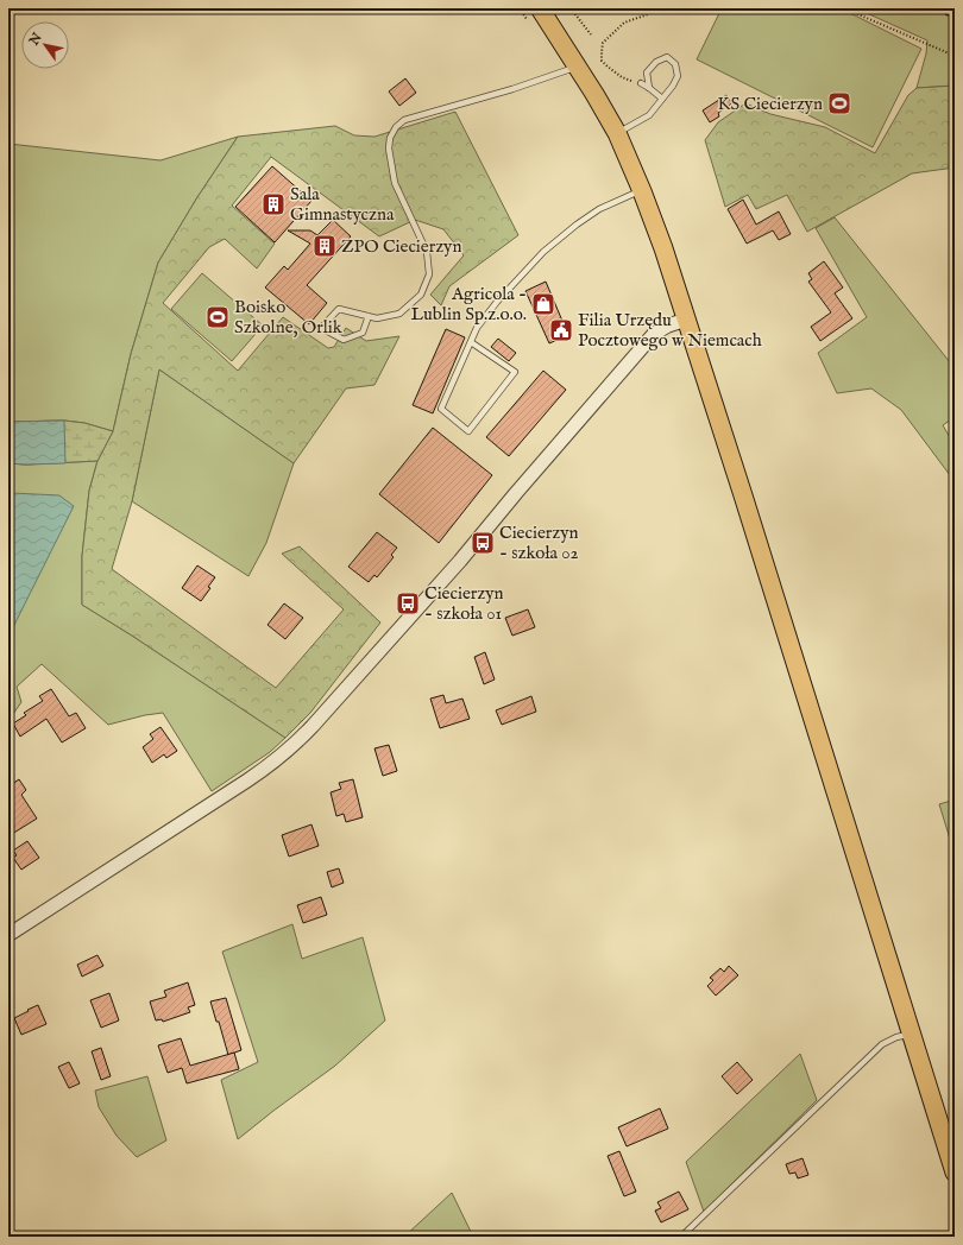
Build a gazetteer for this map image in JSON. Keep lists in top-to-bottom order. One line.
{"places":{"sports":["KS Ciecierzyn","Boisko Szkolne, Orlik"],"building":["Sala Gimnastyczna","ZPO Ciecierzyn"],"shop":["Agricola - Lublin Sp.z.o.o."],"public building":["Filia Urzędu Pocztowego w Niemcach"],"bus stop":["Ciecierzyn - szkoła 02","Ciecierzyn - szkoła 01"]},"north":"top left"}
